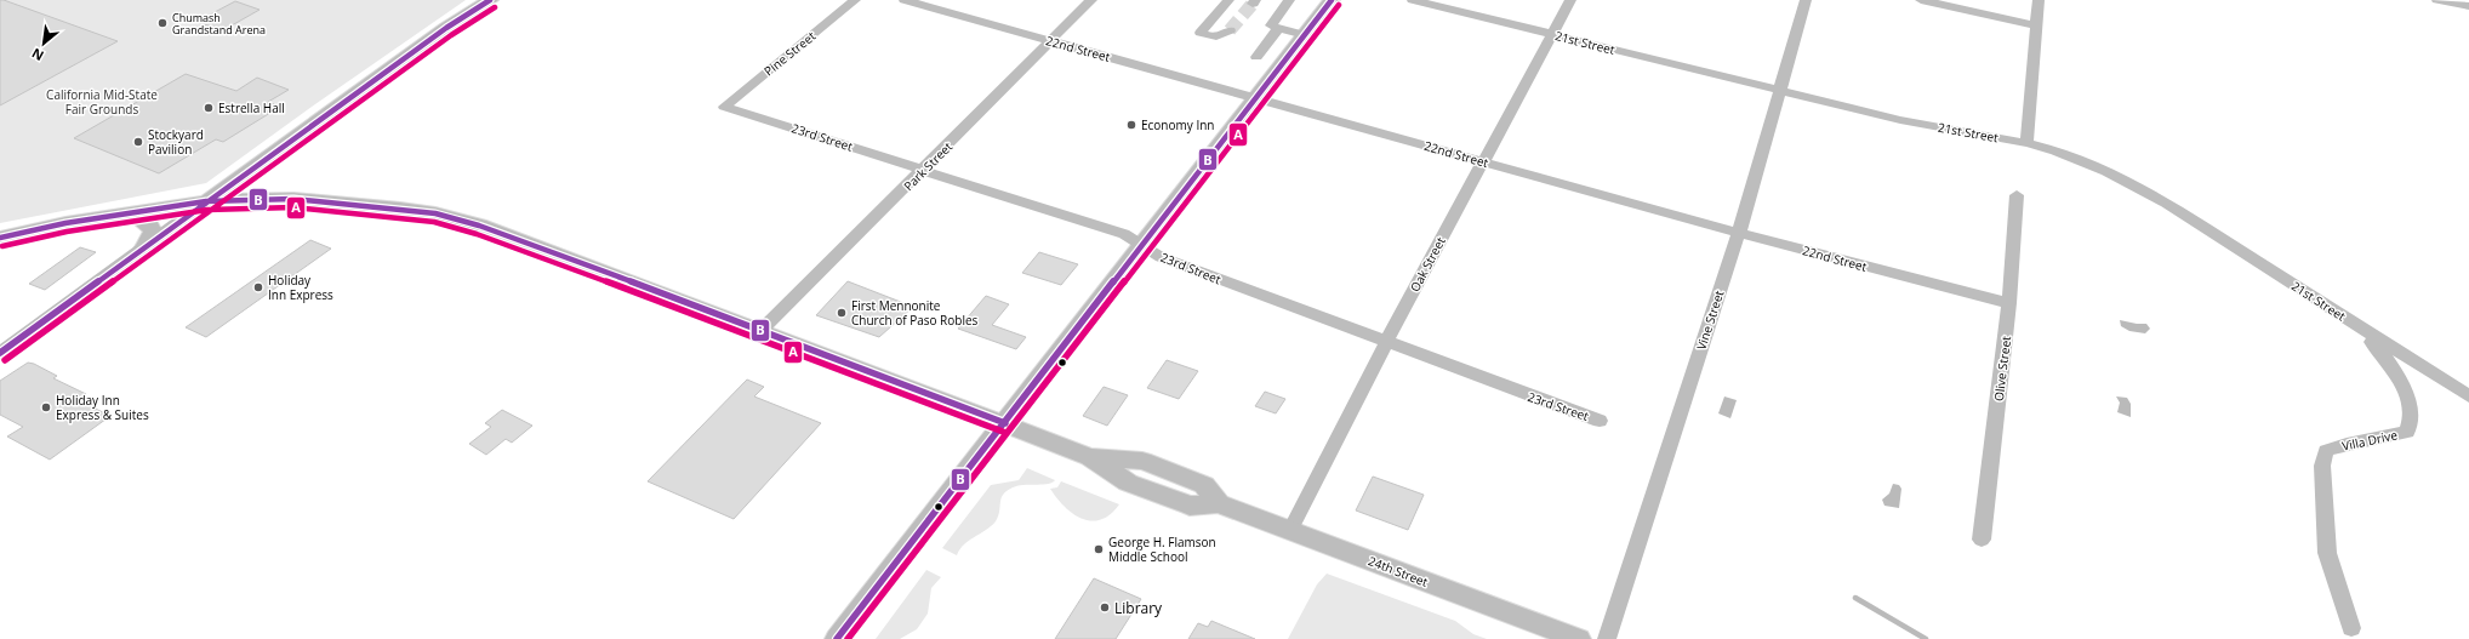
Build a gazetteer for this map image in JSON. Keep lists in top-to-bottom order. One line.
{"streets":{"main road":["24th Street"],"street":["21st Street","22nd Street","Pine Street","23rd Street","Park Street","Oak Street","Vine Street","Olive Street","Villa Drive"]},"crossings":[["21st Street","Oak Street"],["21st Street","Vine Street"],["21st Street","Villa Drive"],["22nd Street","Park Street"],["22nd Street","Oak Street"],["22nd Street","Vine Street"],["22nd Street","Olive Street"],["Pine Street","23rd Street"],["23rd Street","Park Street"],["23rd Street","Oak Street"],["Park Street","24th Street"],["Oak Street","24th Street"]],"parks":["California Mid-State Fair Grounds"],"places":["Chumash Grandstand Arena","Estrella Hall","Economy Inn","Stockyard Pavilion","Holiday Inn Express","First Mennonite Church of Paso Robles","Holiday Inn Express & Suites","George H. Flamson Middle School","Library"],"lines":["transit line B","transit line A"],"north":"bottom left"}
